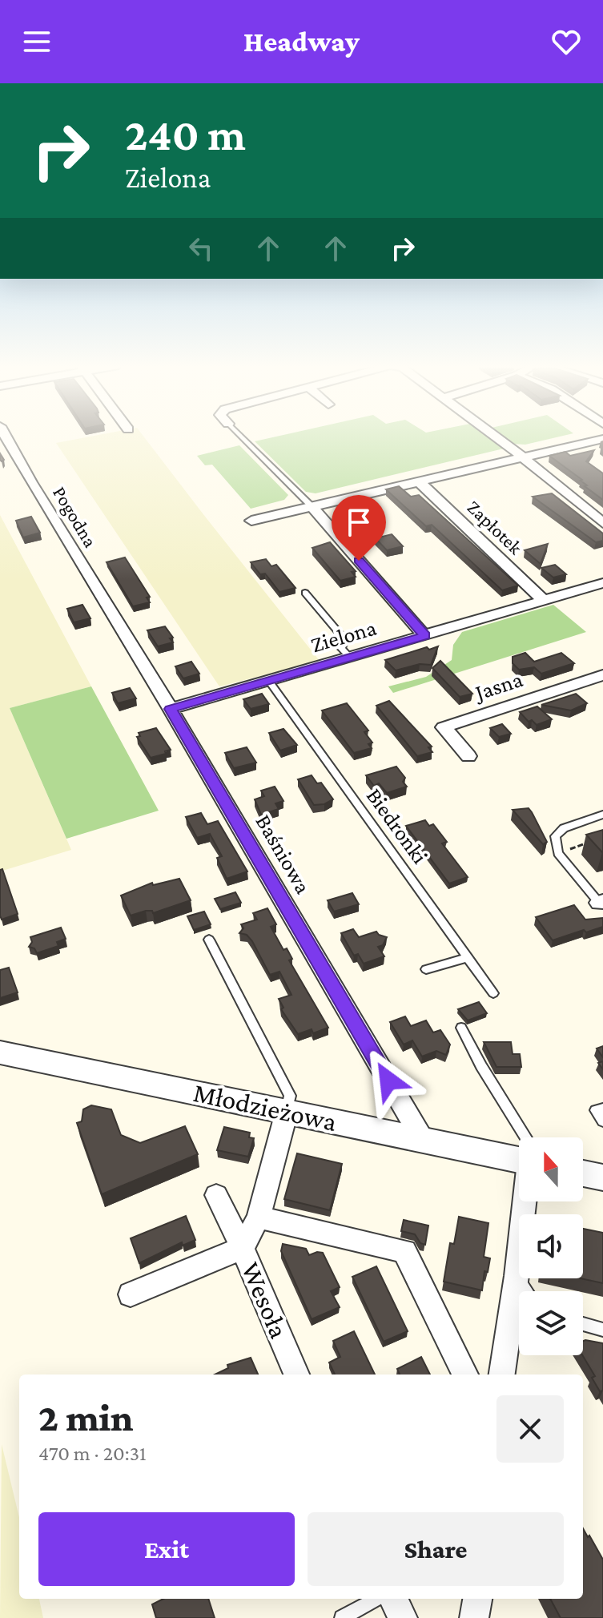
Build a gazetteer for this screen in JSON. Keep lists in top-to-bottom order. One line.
{"streets":{"street":["Pogodna","Zapłotek","Zielona","Jasna","Baśniowa","Młodzieżowa","Wesoła"],"lane":["Biedronki"]},"crossings":[["Pogodna","Baśniowa"],["Zapłotek","Zielona"],["Zielona","Biedronki"],["Zielona","Baśniowa"],["Baśniowa","Młodzieżowa"],["Młodzieżowa","Wesoła"]],"north":"top","page":{"header":"Headway","turn":["240 m","Zielona"],"heading":["2 min","470 m · 20:31"],"buttons":["Exit","Share"]}}
